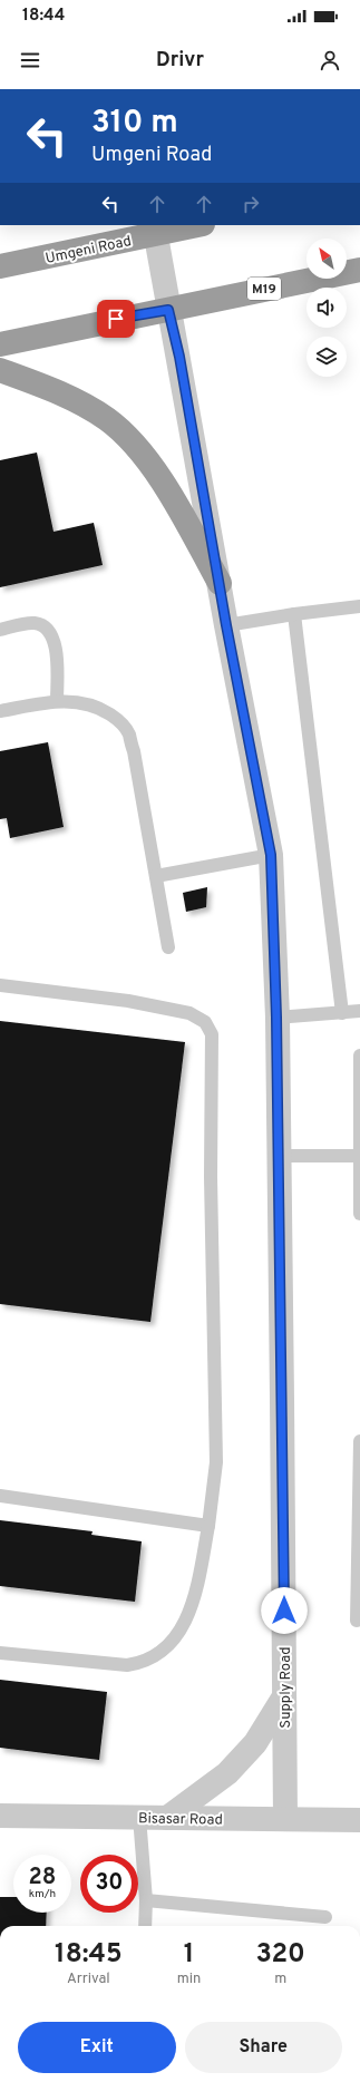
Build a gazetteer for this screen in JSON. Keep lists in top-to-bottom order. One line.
{"streets":{"highway":["Umgeni Road","M19"],"street":["Supply Road","Bisasar Road"]},"crossings":[["Umgeni Road","Supply Road"],["M19","Supply Road"],["Supply Road","Bisasar Road"]],"north":"top left","page":{"status":"18:44","header":"Drivr","turn":["310 m","Umgeni Road"],"speed":"28 km/h","limit":"30","eta":["18:45","Arrival","1","min","320","m"],"buttons":["Exit","Share"]}}
